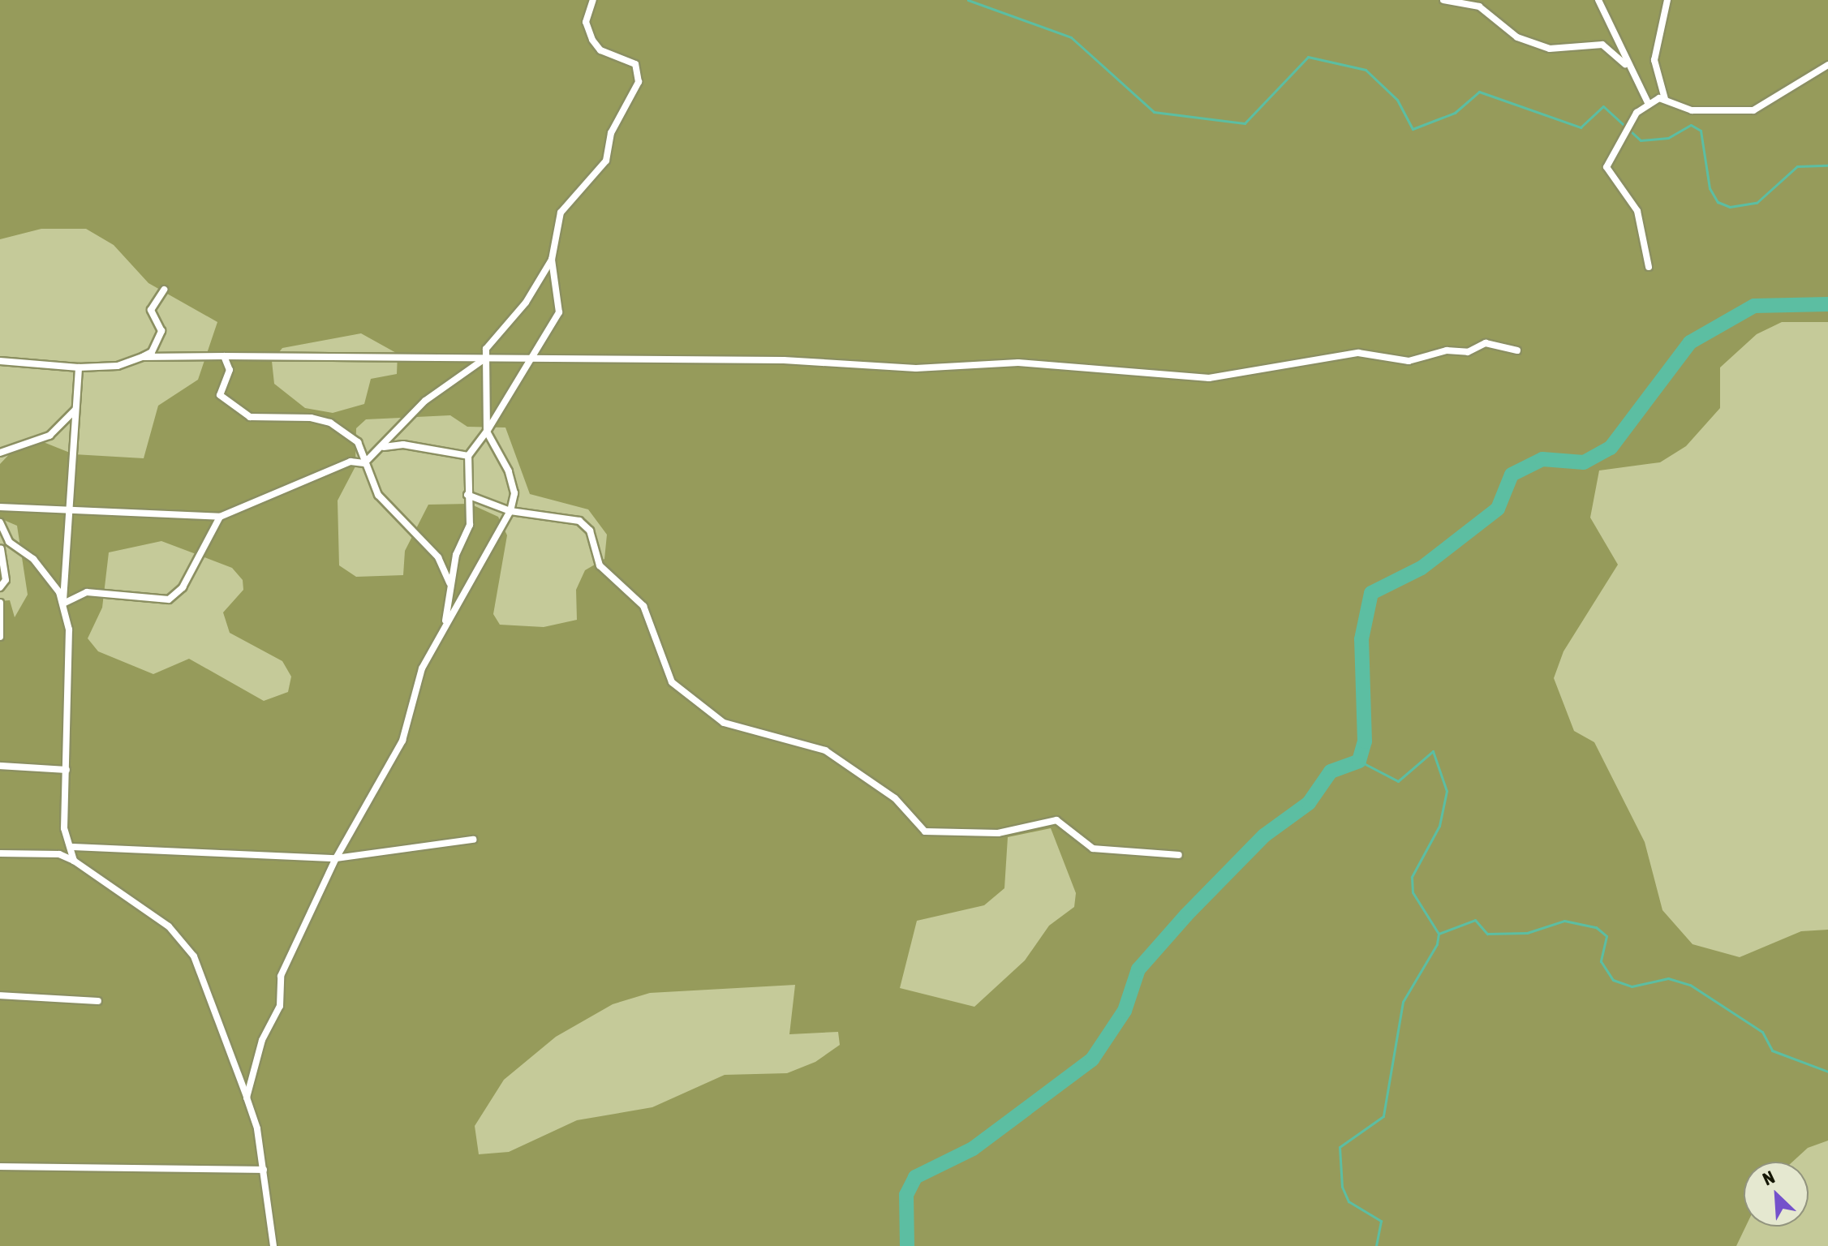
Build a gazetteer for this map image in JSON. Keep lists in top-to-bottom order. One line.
{"north":"top left"}
